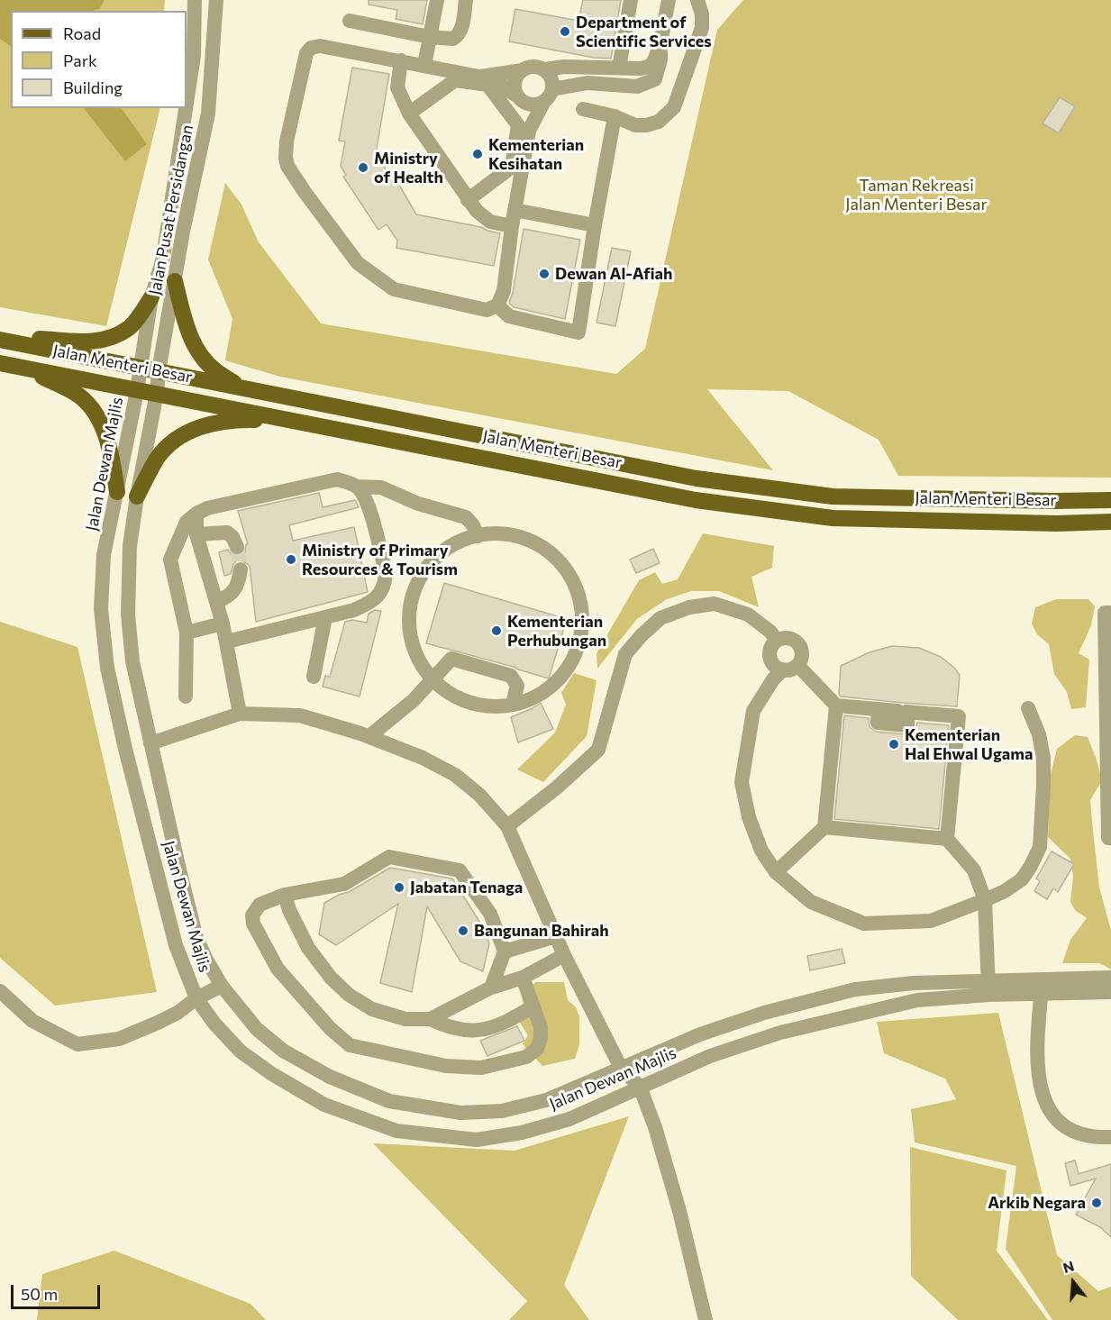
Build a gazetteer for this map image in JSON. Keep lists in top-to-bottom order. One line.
{"streets":{"main road":["Jalan Menteri Besar"],"street":["Jalan Pusat Persidangan","Jalan Dewan Majlis"]},"crossings":[["Jalan Pusat Persidangan","Jalan Menteri Besar"],["Jalan Pusat Persidangan","Jalan Dewan Majlis"],["Jalan Menteri Besar","Jalan Dewan Majlis"]],"parks":["Taman Rekreasi Jalan Menteri Besar"],"places":["Department of Scientific Services","Kementerian Kesihatan","Ministry of Health","Dewan Al-Afiah","Ministry of Primary Resources & Tourism","Kementerian Perhubungan","Kementerian Hal Ehwal Ugama","Jabatan Tenaga","Bangunan Bahirah","Arkib Negara"],"legend":["Road","Park","Building"],"scale_bar":"50 m","north":"top"}
